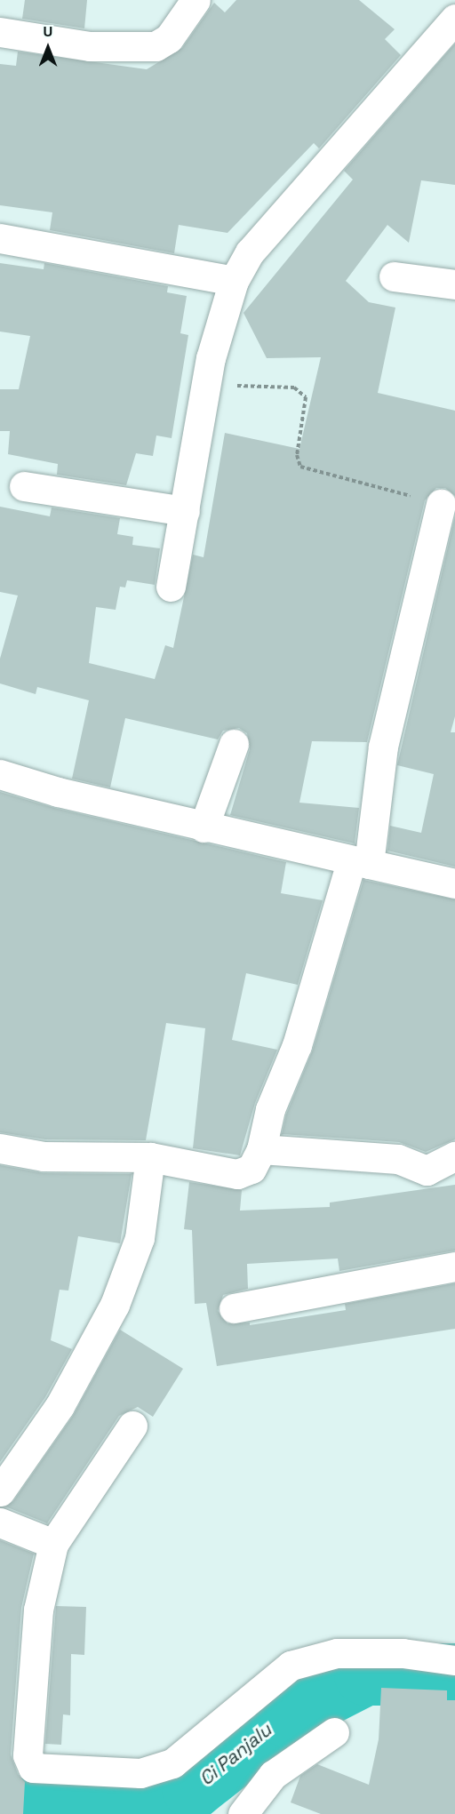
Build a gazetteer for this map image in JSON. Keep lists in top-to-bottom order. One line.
{"water":["Ci Panjalu"],"north":"top"}
